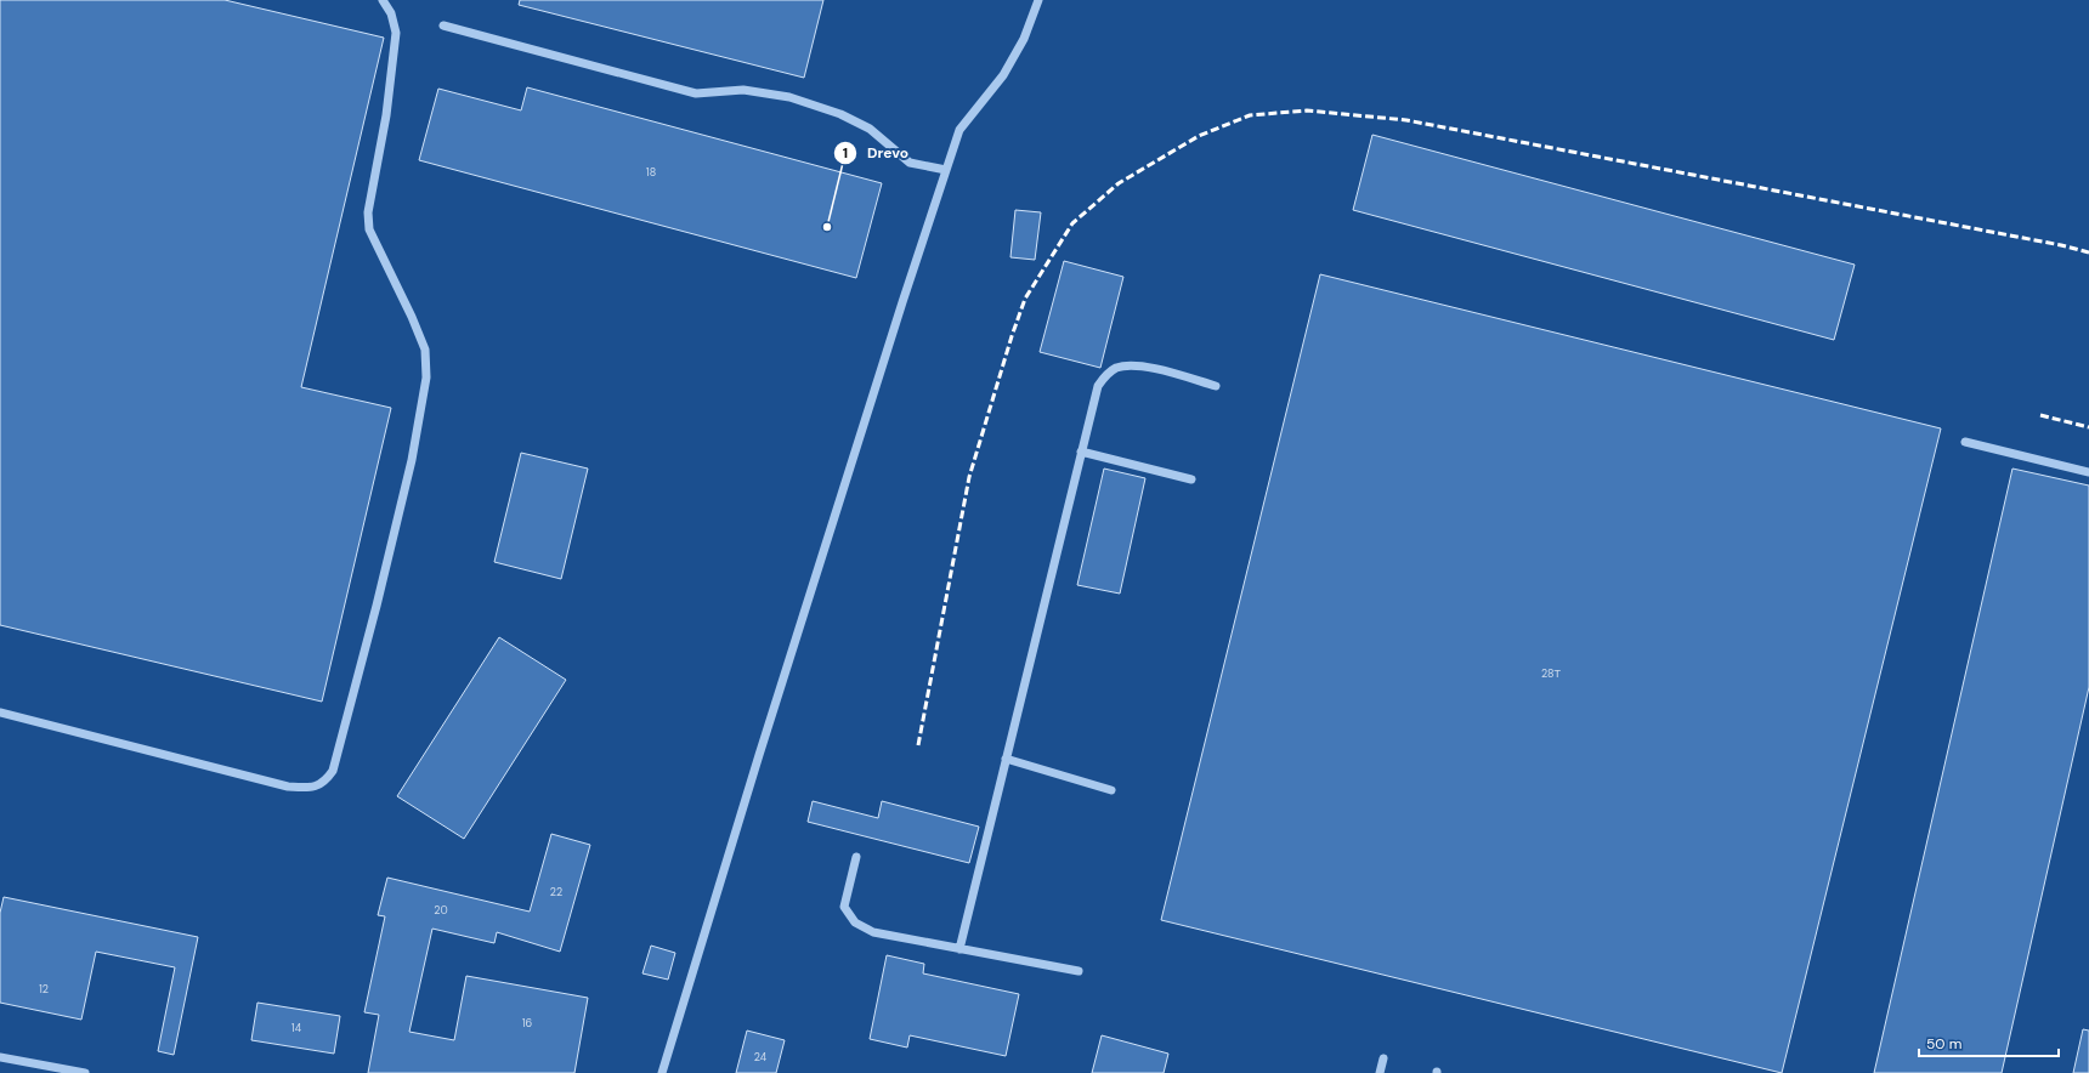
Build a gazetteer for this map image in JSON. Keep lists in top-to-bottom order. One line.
{"places":["Drevo"],"house_numbers":["18","28Т","22","20","12","16","14","24"],"scale_bar":"50 m"}
